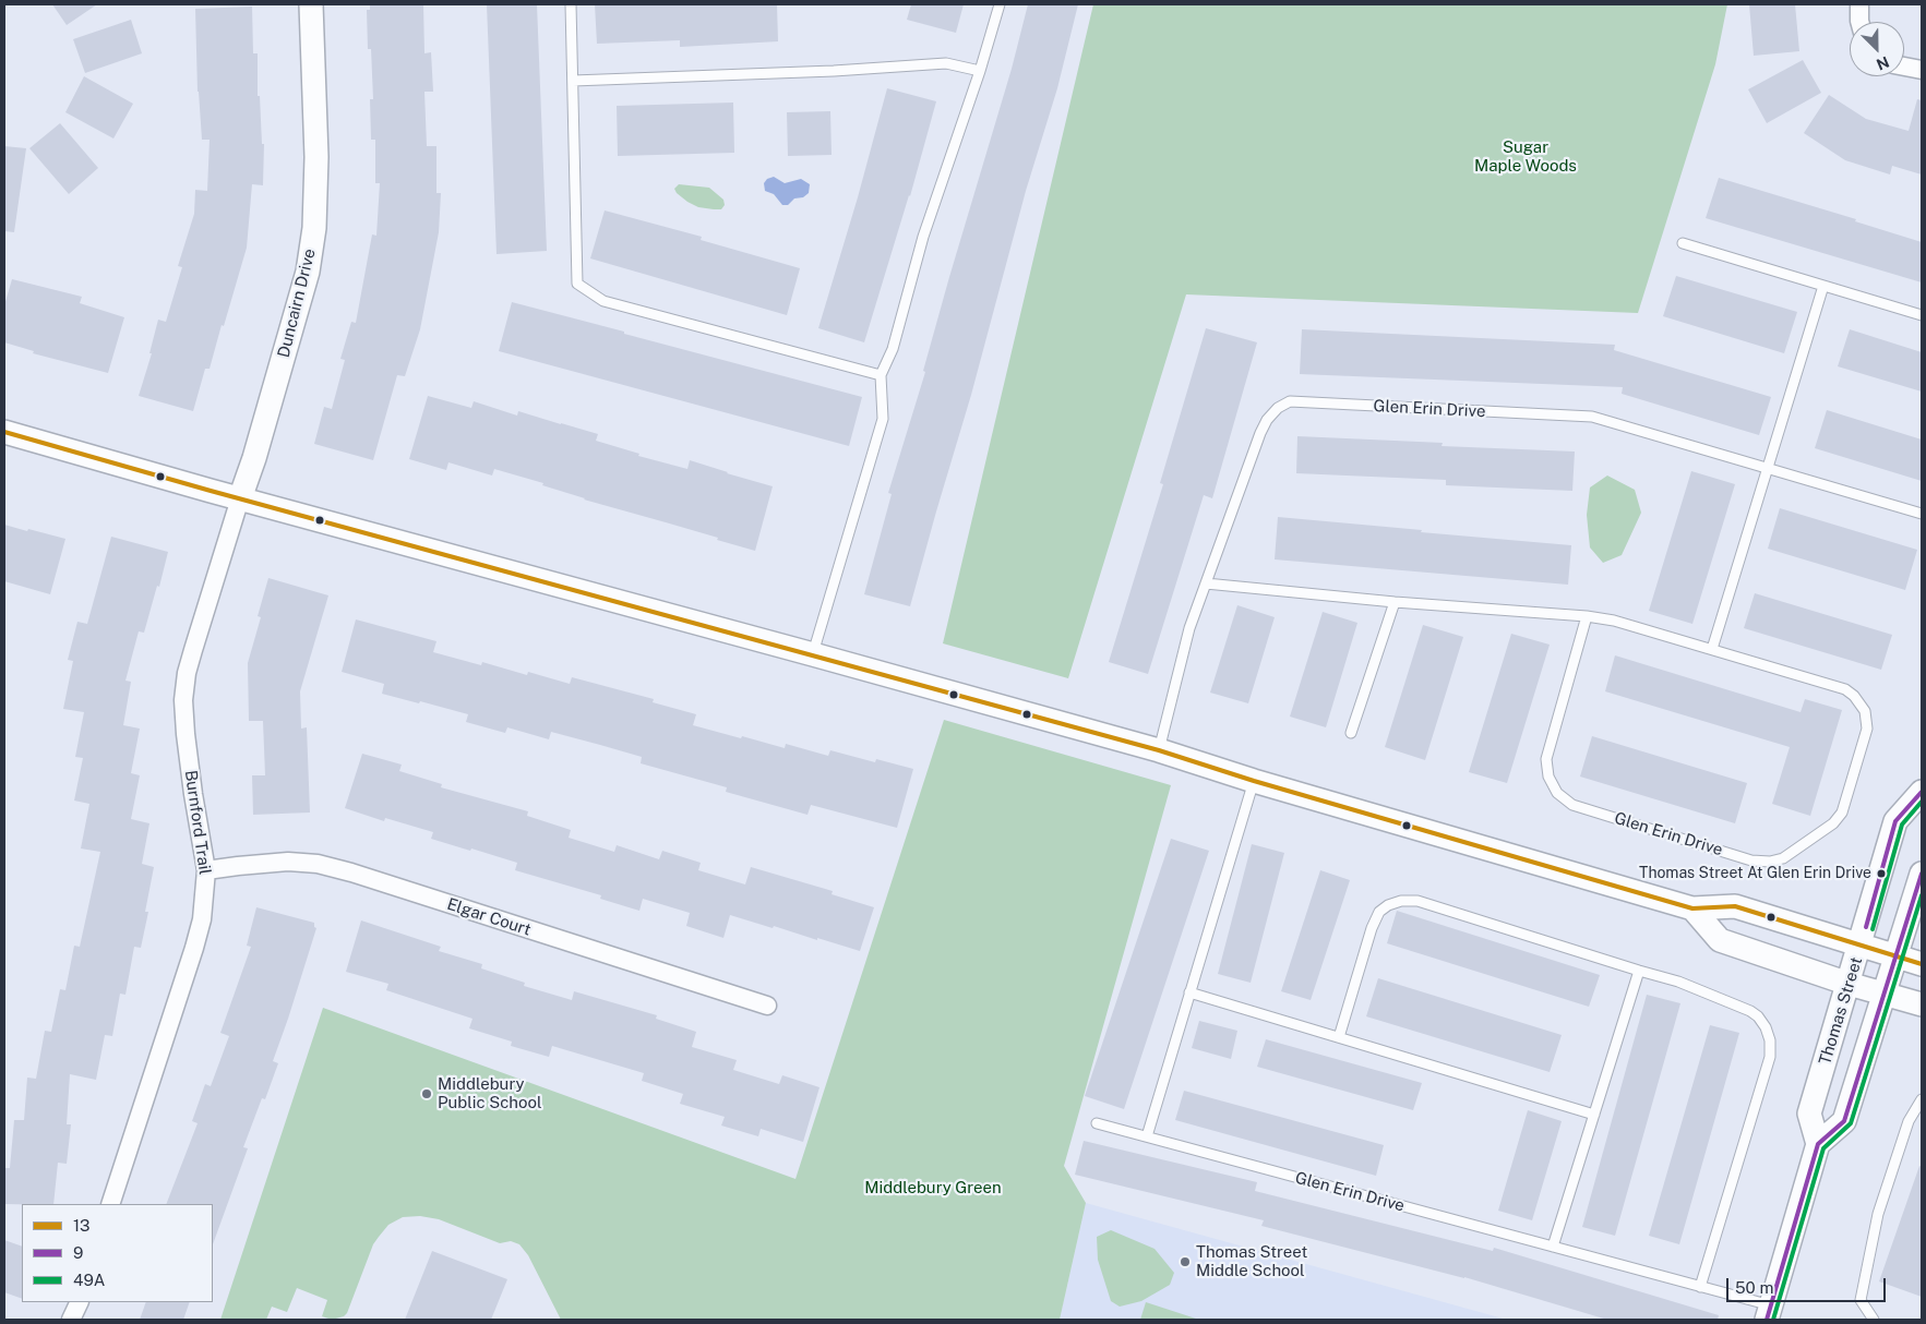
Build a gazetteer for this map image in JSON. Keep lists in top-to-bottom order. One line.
{"streets":{"street":["Duncairn Drive","Burnford Trail","Elgar Court","Thomas Street"],"lane":["Glen Erin Drive"]},"crossings":[["Duncairn Drive","Burnford Trail"],["Burnford Trail","Elgar Court"]],"parks":["Sugar Maple Woods","Middlebury Green"],"places":["Thomas Street At Glen Erin Drive","Middlebury Public School","Thomas Street Middle School"],"lines":["transit line 13","transit line 9","transit line 49A"],"legend":["13","9","49A"],"scale_bar":"50 m","north":"bottom right"}
